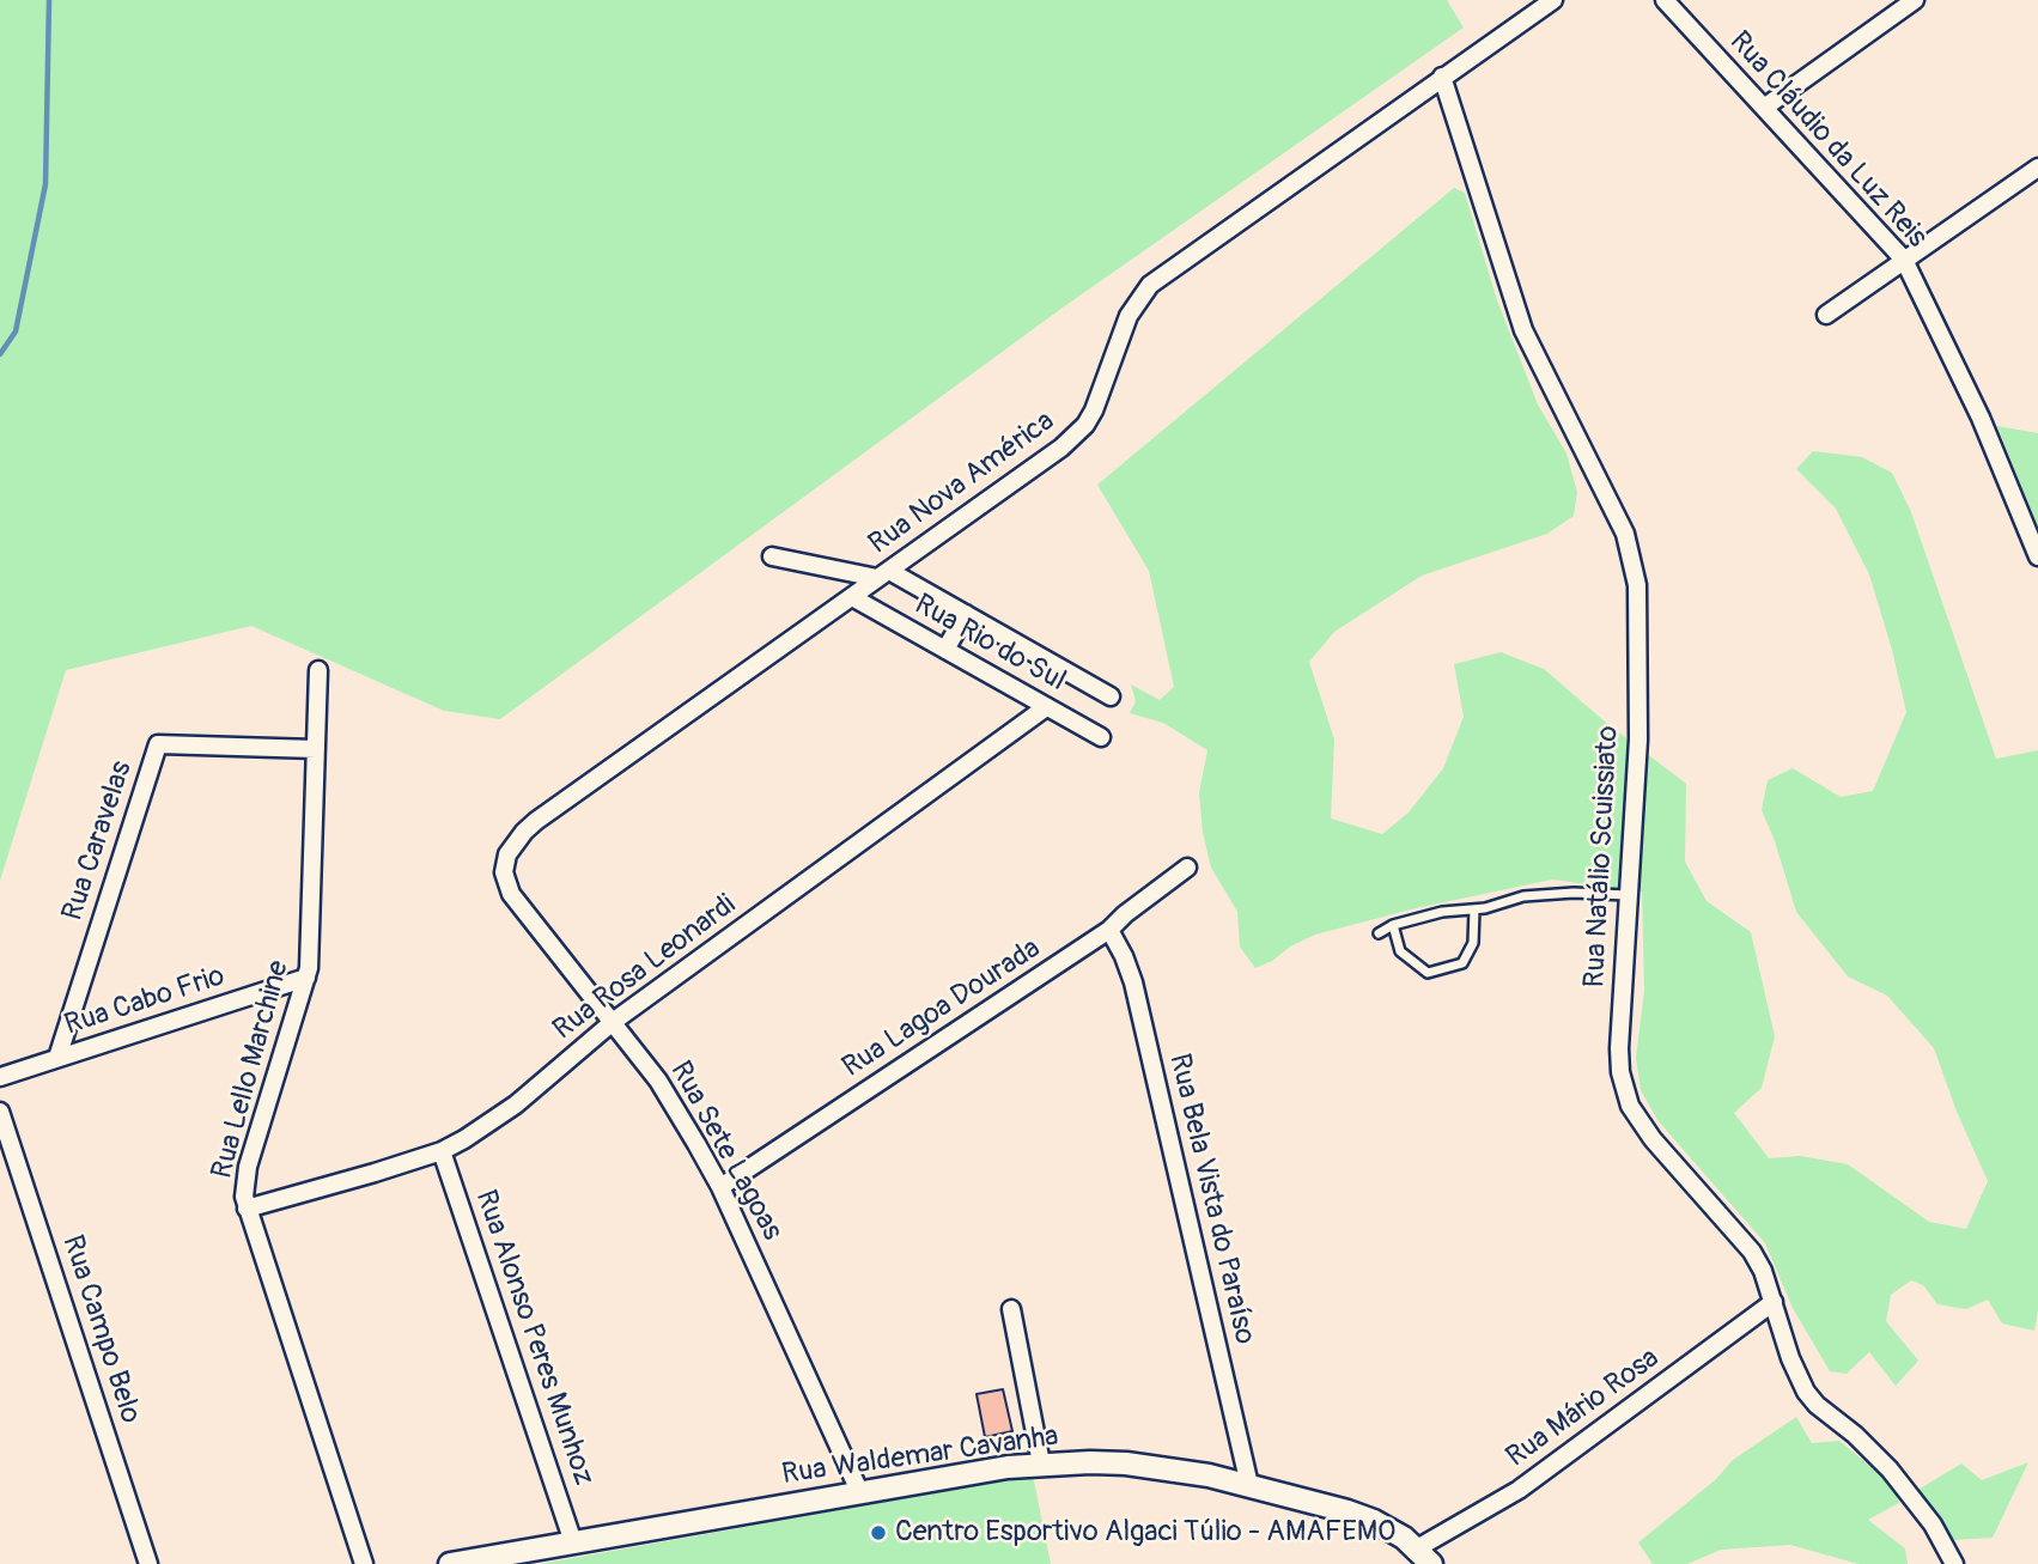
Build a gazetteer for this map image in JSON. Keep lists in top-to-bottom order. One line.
{"streets":{"street":["Rua Cláudio da Luz Reis","Rua Nova América","Rua Rio do Sul","Rua Caravelas","Rua Natálio Scuissiato","Rua Rosa Leonardi","Rua Cabo Frio","Rua Lagoa Dourada","Rua Lello Marchine","Rua Sete Lagoas","Rua Bela Vista do Paraíso","Rua Campo Belo","Rua Alonso Peres Munhoz","Rua Mário Rosa","Rua Waldemar Cavanha"]},"crossings":[["Rua Nova América","Rua Rio do Sul"],["Rua Nova América","Rua Natálio Scuissiato"],["Rua Nova América","Rua Sete Lagoas"],["Rua Rio do Sul","Rua Rosa Leonardi"],["Rua Caravelas","Rua Cabo Frio"],["Rua Caravelas","Rua Lello Marchine"],["Rua Natálio Scuissiato","Rua Mário Rosa"],["Rua Rosa Leonardi","Rua Lello Marchine"],["Rua Rosa Leonardi","Rua Sete Lagoas"],["Rua Rosa Leonardi","Rua Alonso Peres Munhoz"],["Rua Cabo Frio","Rua Lello Marchine"],["Rua Lagoa Dourada","Rua Sete Lagoas"],["Rua Lagoa Dourada","Rua Bela Vista do Paraíso"],["Rua Sete Lagoas","Rua Waldemar Cavanha"],["Rua Bela Vista do Paraíso","Rua Waldemar Cavanha"],["Rua Alonso Peres Munhoz","Rua Waldemar Cavanha"],["Rua Mário Rosa","Rua Waldemar Cavanha"]],"places":["Centro Esportivo Algaci Túlio - AMAFEMO"]}
